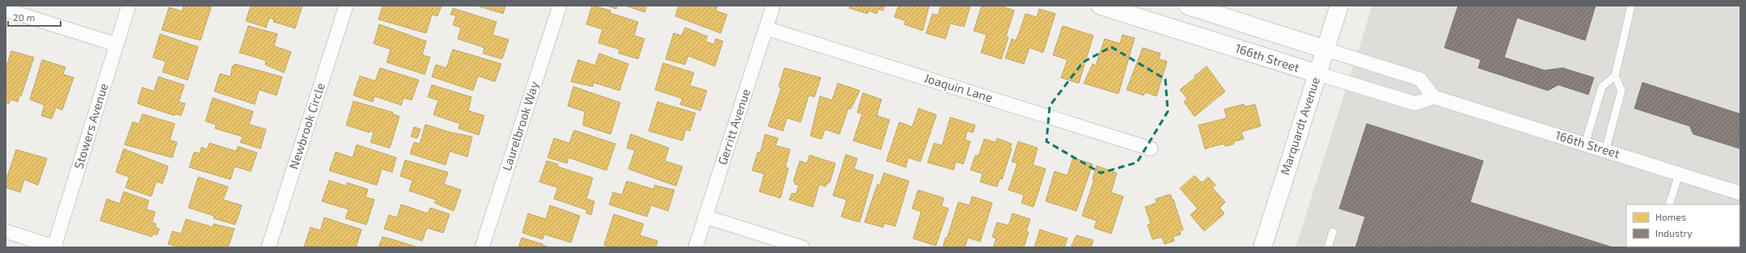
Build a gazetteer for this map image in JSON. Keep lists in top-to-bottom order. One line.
{"streets":{"street":["166th Street","Joaquin Lane","Stowers Avenue","Newbrook Circle","Laurelbrook Way","Marquardt Avenue","Gerritt Avenue"]},"crossings":[["166th Street","Marquardt Avenue"],["Joaquin Lane","Gerritt Avenue"]],"legend":["Homes","Industry"],"scale_bar":"20 m"}
